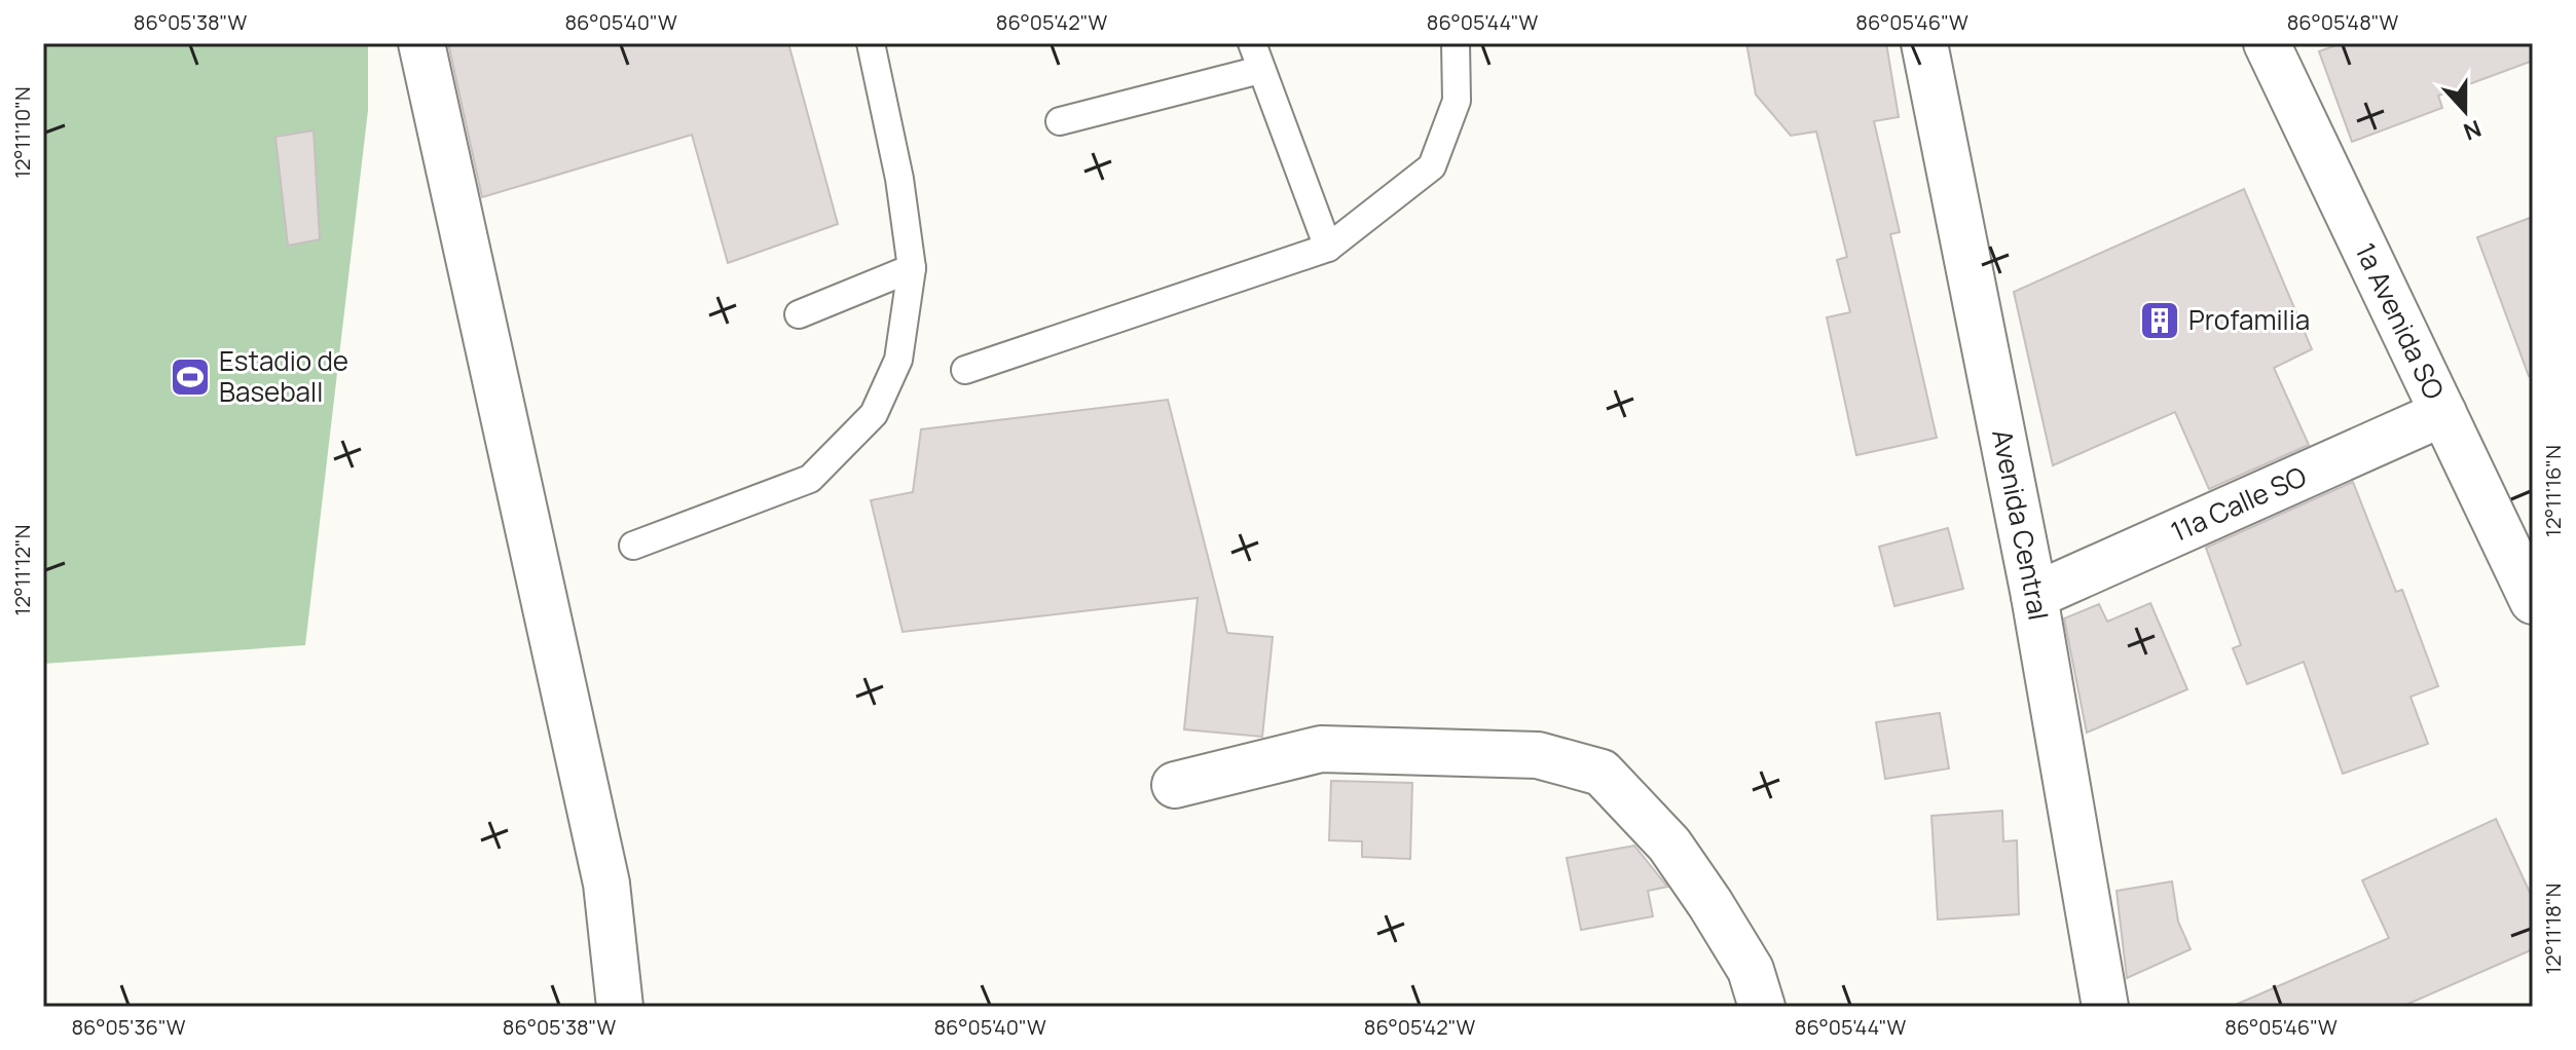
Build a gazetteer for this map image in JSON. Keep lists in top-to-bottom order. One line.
{"streets":{"main road":["1a Avenida SO","11a Calle SO","Avenida Central"]},"crossings":[["1a Avenida SO","11a Calle SO"],["11a Calle SO","Avenida Central"]],"places":{"building":["Profamilia"],"sports":["Estadio de Baseball"]},"north":"bottom","coordinates":["86°05'38\"W","86°05'40\"W","86°05'42\"W","86°05'44\"W","86°05'46\"W","86°05'48\"W","12°11'10\"N","12°11'16\"N","12°11'12\"N","12°11'18\"N","86°05'36\"W"]}
